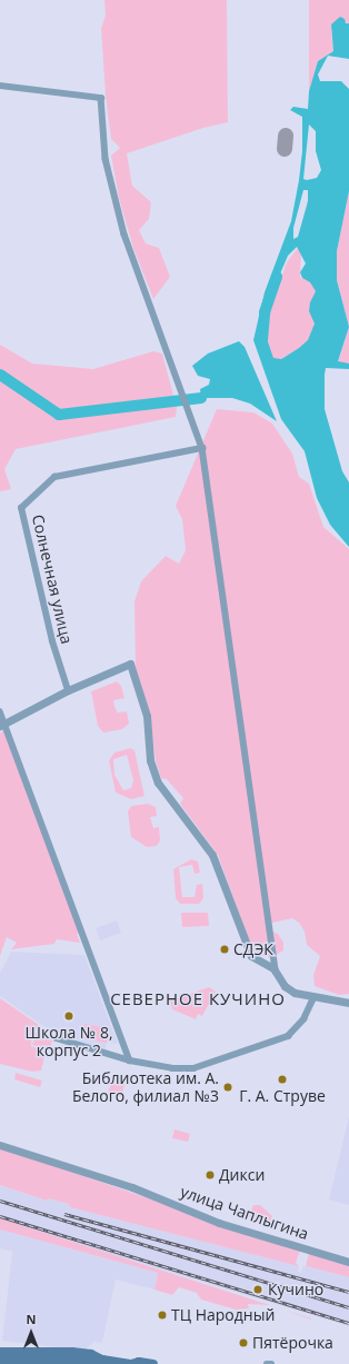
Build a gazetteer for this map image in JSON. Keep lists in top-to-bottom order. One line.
{"streets":{"street":["Солнечная улица","улица Чаплыгина"]},"districts":["СЕВЕРНОЕ КУЧИНО"],"places":["СДЭК","Школа № 8, корпус 2","Г. А. Струве","Библиотека им. А. Белого, филиал №3","Дикси","Кучино","ТЦ Народный","Пятёрочка"],"north":"top"}
